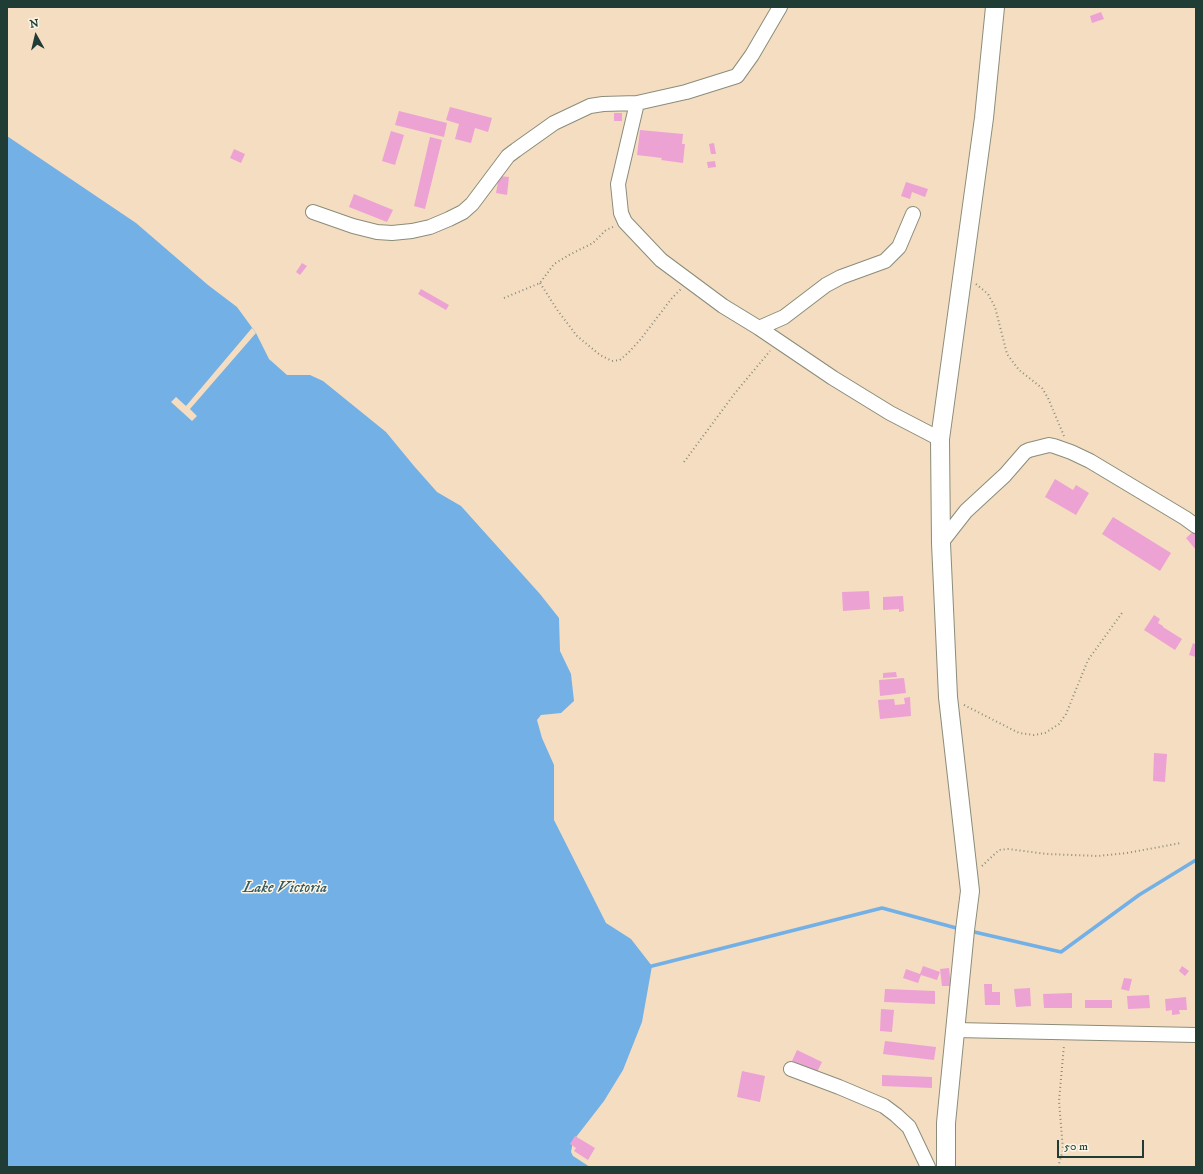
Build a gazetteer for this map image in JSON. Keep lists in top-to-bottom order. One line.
{"water":["Lake Victoria"],"scale_bar":"50 m","north":"top"}
